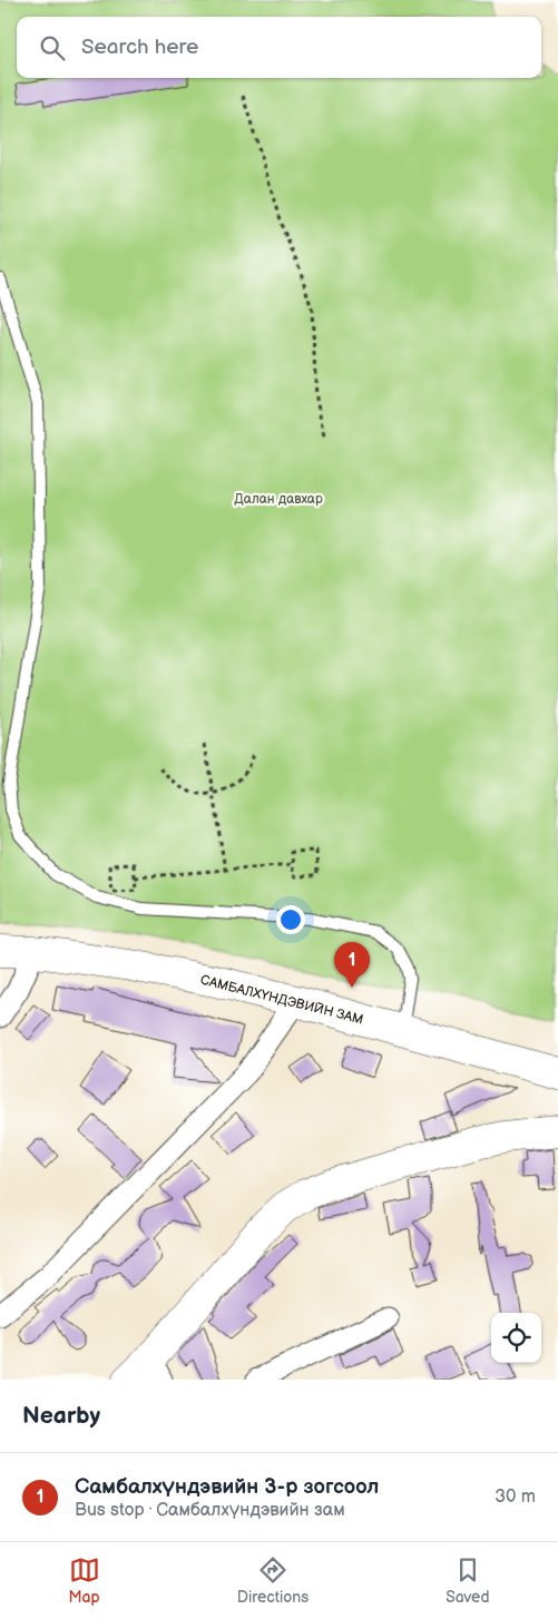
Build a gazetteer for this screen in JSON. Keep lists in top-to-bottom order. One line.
{"streets":{"street":["САМБАЛХҮНДЭВИЙН ЗАМ"]},"parks":["Далан давхар"],"page":{"search":"Search here","pins":"1","heading":"Nearby","list":[{"mark":"1","name":"Самбалхүндэвийн 3-р зогсоол","note":"Bus stop · Самбалхүндэвийн зам","value":"30 m"}],"nav":["Map","Directions","Saved"]}}
